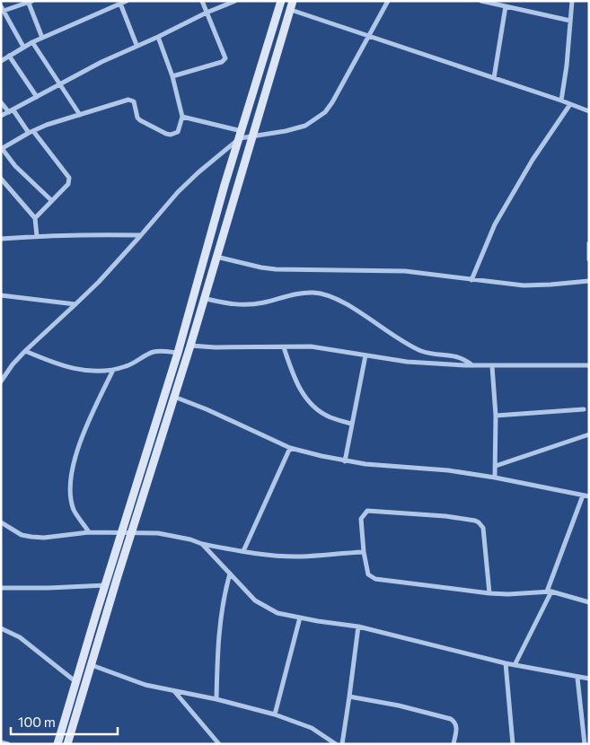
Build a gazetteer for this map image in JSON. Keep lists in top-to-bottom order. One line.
{"scale_bar":"100 m"}
